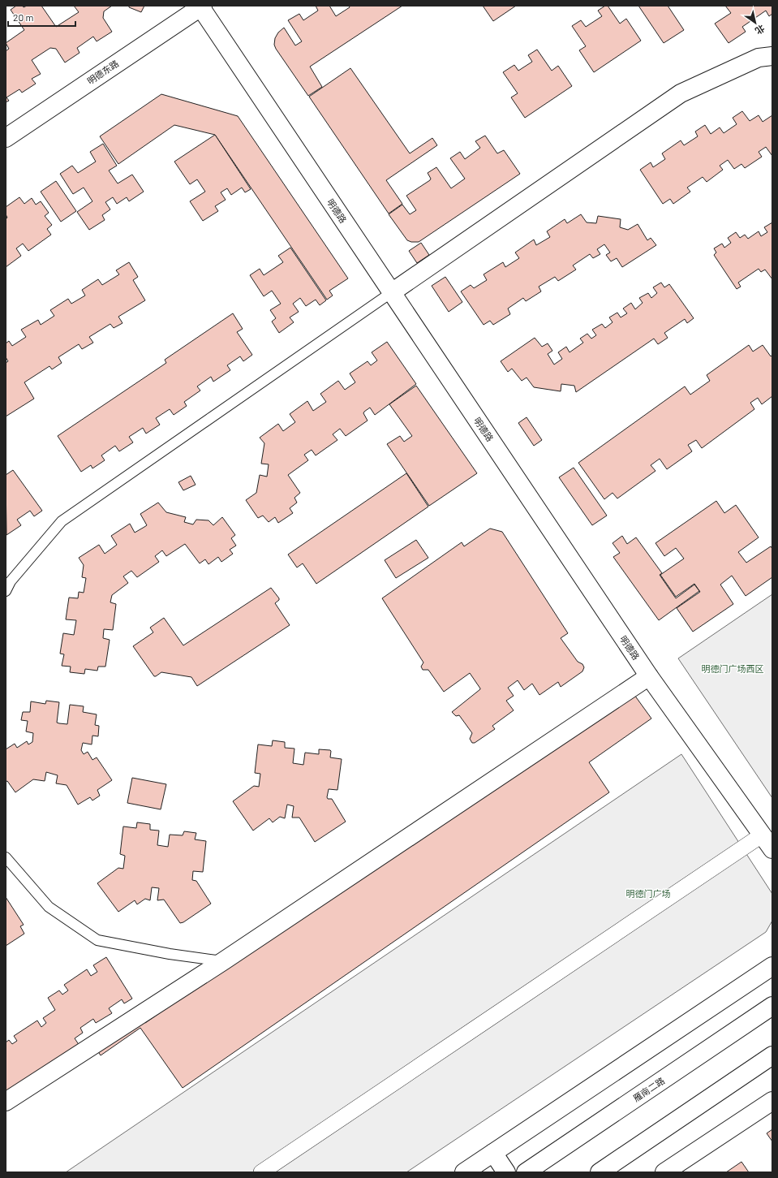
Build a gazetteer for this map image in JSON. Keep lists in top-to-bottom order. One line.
{"streets":{"street":["明德东路","明德路","雁南二路"]},"crossings":[["明德东路","明德路"]],"parks":["明德门广场西区","明德门广场"],"scale_bar":"20 m","north":"bottom right"}
